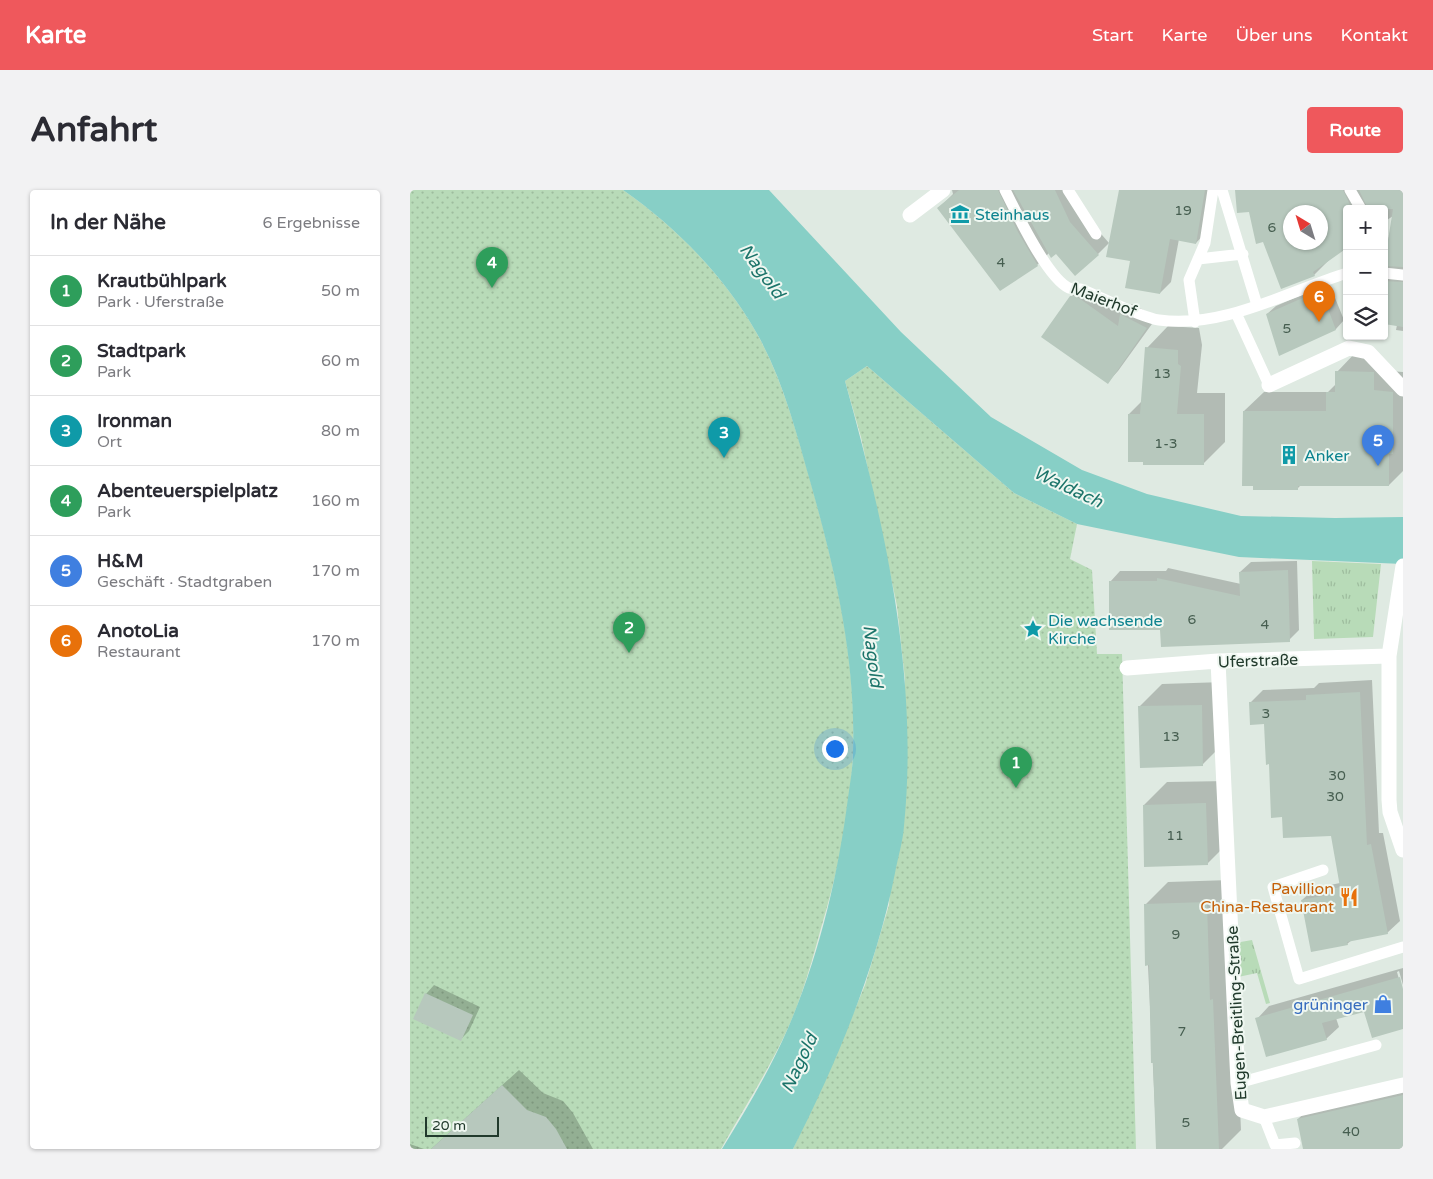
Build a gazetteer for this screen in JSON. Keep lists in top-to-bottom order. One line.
{"streets":{"street":["Uferstraße","Eugen-Breitling-Straße"],"lane":["Maierhof"]},"crossings":[["Uferstraße","Eugen-Breitling-Straße"]],"water":["Nagold","Waldach"],"places":{"museum":["Steinhaus"],"building":["Anker"],"place":["Die wachsende Kirche"],"restaurant":["Pavillion China-Restaurant"],"shop":["grüninger"]},"house_numbers":["19","6","4","5","13","1-3","6","4","3","13","30","30","11","9","7","5","40"],"scale_bar":"20 m","north":"top left","page":{"header":"Karte","nav":["Start","Karte","Über uns","Kontakt"],"buttons":"Route","title":"Anfahrt","heading":["In der Nähe","6 Ergebnisse"],"map_buttons":["+","−"],"pins":["4","6","3","5","2","1"],"list":[{"mark":"1","name":"Krautbühlpark","note":"Park · Uferstraße","value":"50 m"},{"mark":"2","name":"Stadtpark","note":"Park","value":"60 m"},{"mark":"3","name":"Ironman","note":"Ort","value":"80 m"},{"mark":"4","name":"Abenteuerspielplatz","note":"Park","value":"160 m"},{"mark":"5","name":"H&M","note":"Geschäft · Stadtgraben","value":"170 m"},{"mark":"6","name":"AnotoLia","note":"Restaurant","value":"170 m"}],"scale":"20 m"}}
